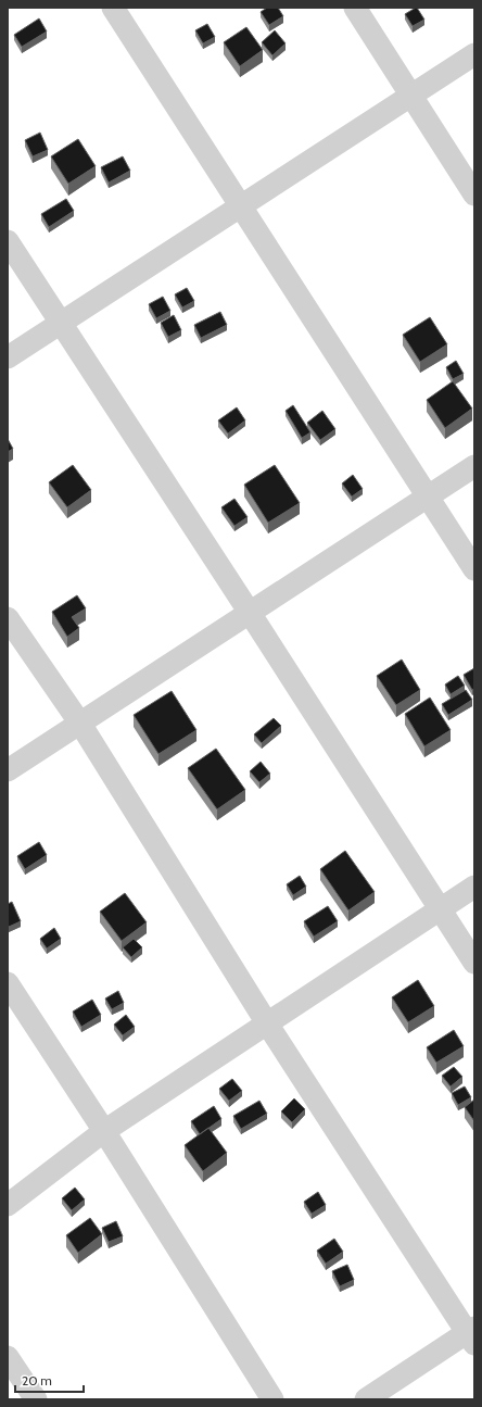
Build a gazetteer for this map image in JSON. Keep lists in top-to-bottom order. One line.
{"scale_bar":"20 m"}
